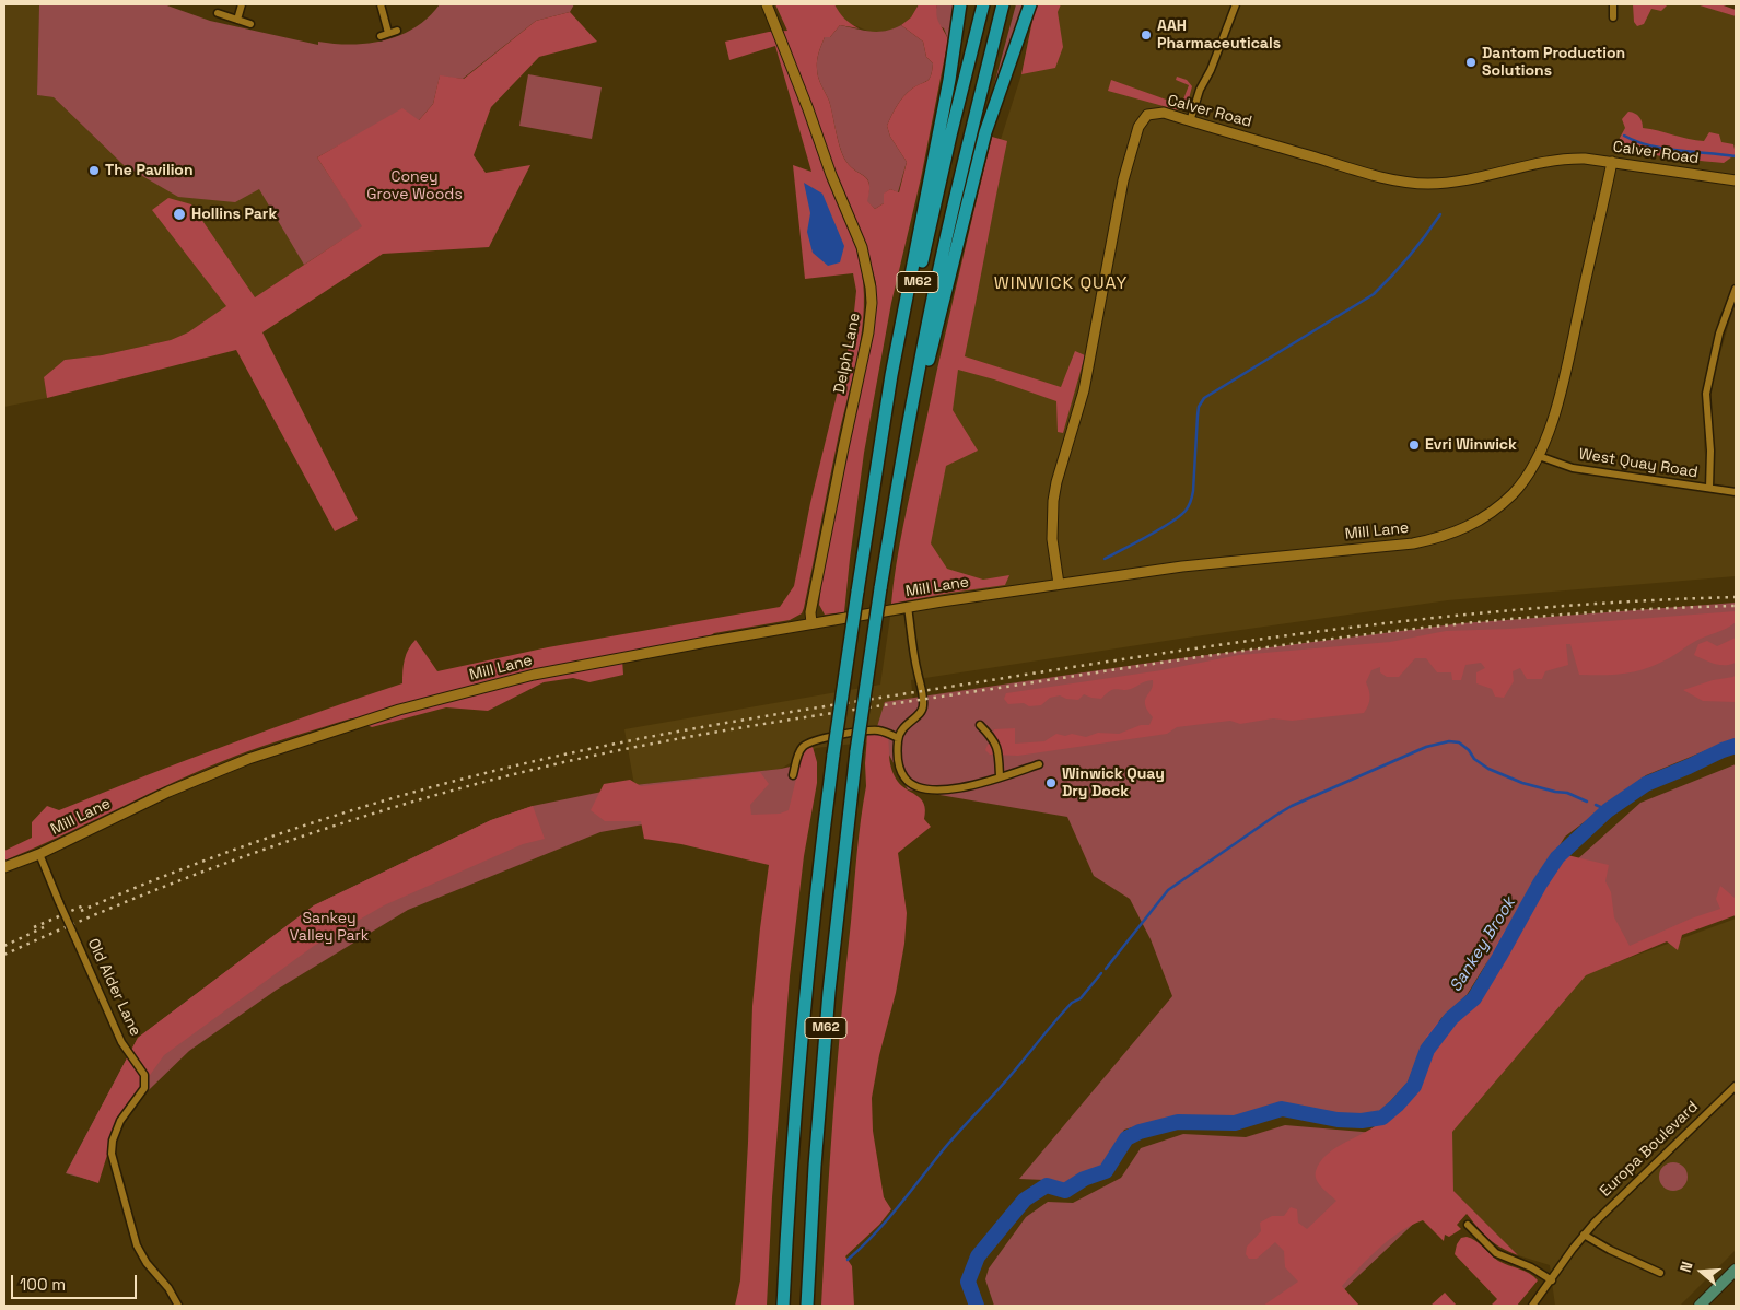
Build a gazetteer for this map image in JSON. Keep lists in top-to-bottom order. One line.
{"streets":{"highway":["M62"],"street":["Calver Road","Delph Lane","West Quay Road","Mill Lane","Old Alder Lane","Europa Boulevard"]},"crossings":[["Calver Road","Mill Lane"],["Delph Lane","Mill Lane"],["West Quay Road","Mill Lane"],["Mill Lane","Old Alder Lane"]],"districts":["WINWICK QUAY"],"water":["Sankey Brook"],"parks":["Coney Grove Woods","Sankey Valley Park"],"places":["AAH Pharmaceuticals","Dantom Production Solutions","The Pavilion","Hollins Park","Evri Winwick","Winwick Quay Dry Dock"],"scale_bar":"100 m","north":"left"}
